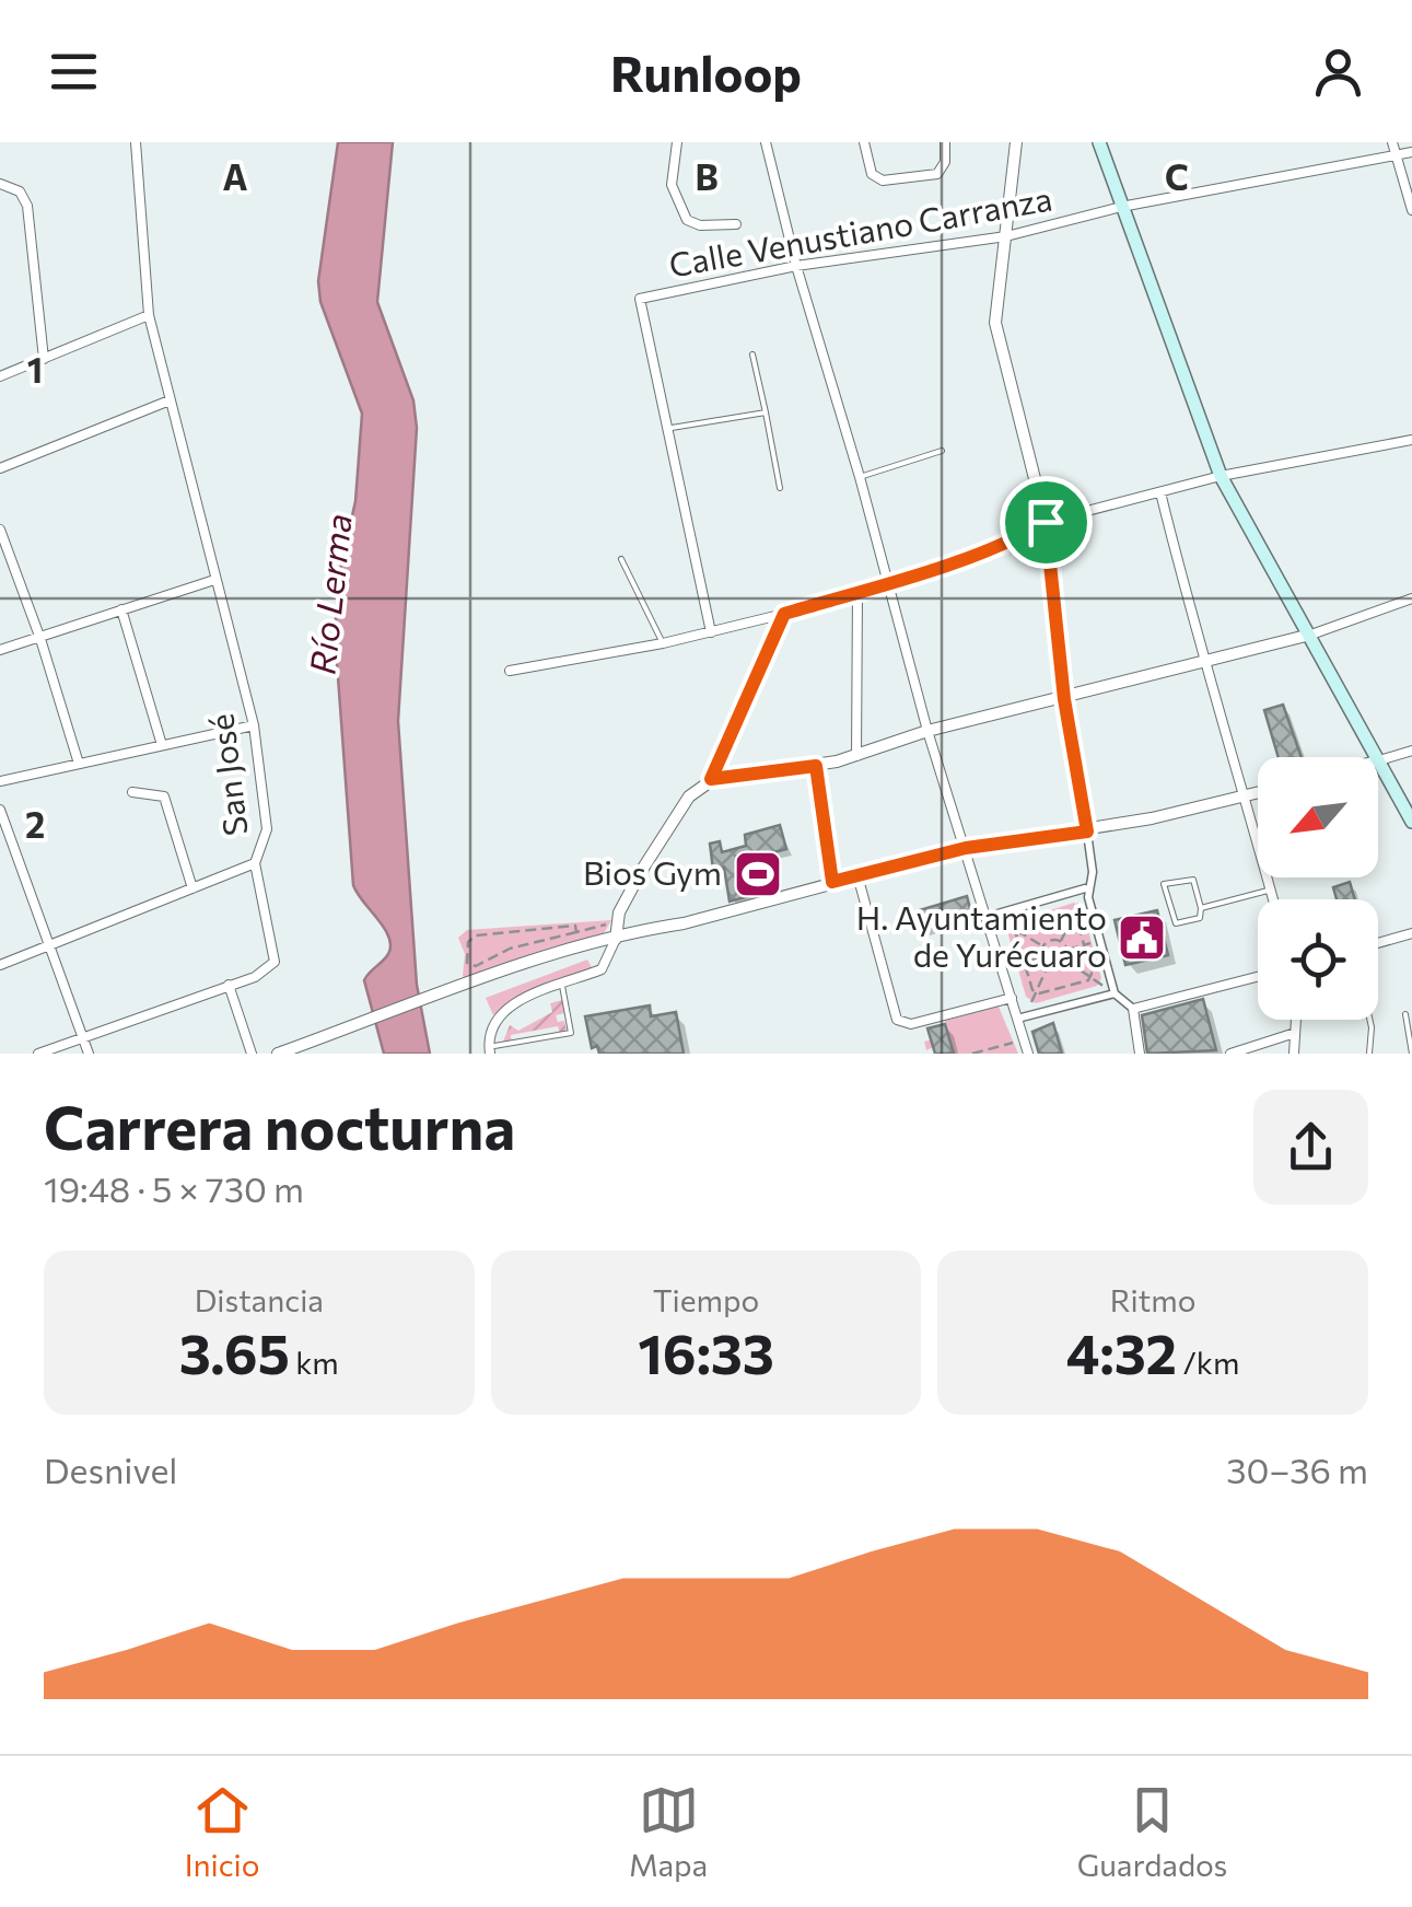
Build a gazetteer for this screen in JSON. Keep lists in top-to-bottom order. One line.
{"streets":{"street":["Calle Venustiano Carranza","San José"]},"water":["Río Lerma"],"places":{"sports":["Bios Gym"],"public building":["H. Ayuntamiento de Yurécuaro"]},"north":"bottom left","page":{"header":"Runloop","heading":["Carrera nocturna","19:48 · 5 × 730 m"],"stats":[["Distancia","3.65 km"],["Tiempo","16:33"],["Ritmo","4:32 /km"]],"chart":["Desnivel","30–36 m"],"tabs":["Inicio","Mapa","Guardados"]},"grid":{"columns":["A","B","C"],"rows":["1","2"]}}
